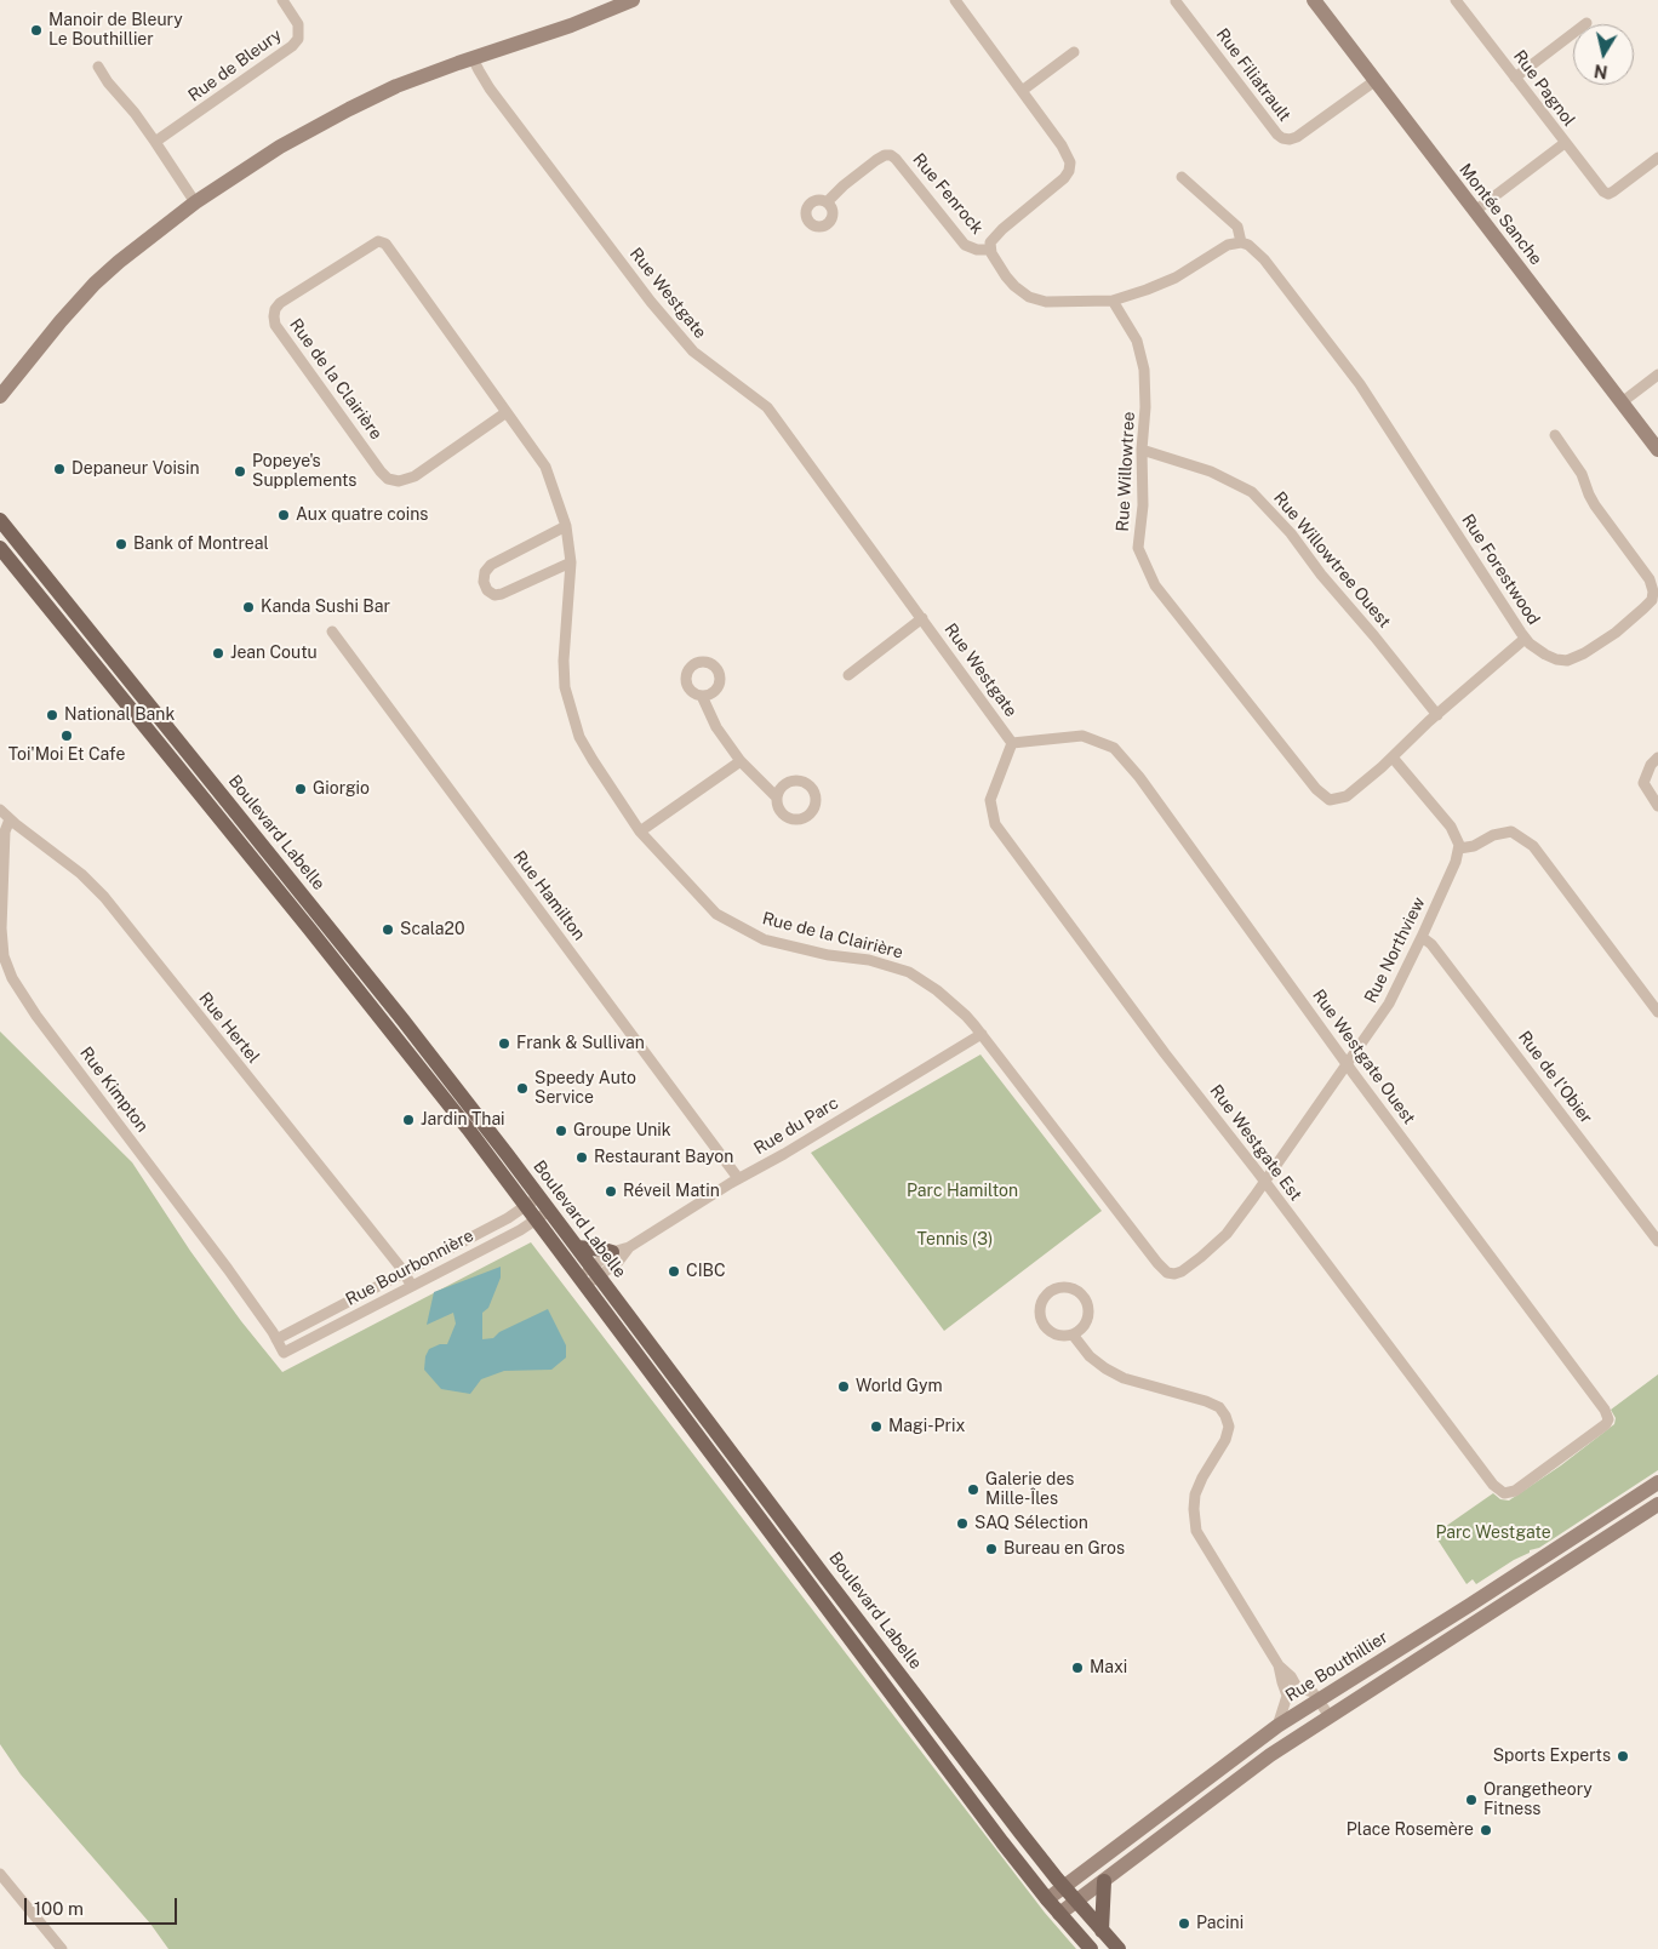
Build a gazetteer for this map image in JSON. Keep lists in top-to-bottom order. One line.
{"streets":{"main road":["Boulevard Labelle"],"street":["Rue de Bleury","Rue Filiatrault","Rue Pagnol","Rue Fenrock","Montée Sanche","Rue Westgate","Rue de la Clairière","Rue Willowtree","Rue Willowtree Ouest","Rue Forestwood","Rue Hamilton","Rue Northview","Rue Hertel","Rue Westgate Ouest","Rue de l'Obier","Rue Kimpton","Rue du Parc","Rue Westgate Est","Rue Bourbonnière","Rue Bouthillier"]},"crossings":[["Rue Filiatrault","Montée Sanche"],["Rue Westgate","Rue Westgate Ouest"],["Rue Westgate","Rue Westgate Est"],["Rue de la Clairière","Rue Northview"],["Rue de la Clairière","Rue du Parc"],["Rue Willowtree","Rue Willowtree Ouest"],["Rue Willowtree","Rue Forestwood"],["Boulevard Labelle","Rue du Parc"],["Boulevard Labelle","Rue Bourbonnière"],["Boulevard Labelle","Rue Bouthillier"],["Rue Hamilton","Rue du Parc"],["Rue Northview","Rue Westgate Ouest"],["Rue Northview","Rue de l'Obier"],["Rue Northview","Rue du Parc"],["Rue Northview","Rue Westgate Est"],["Rue Hertel","Rue Kimpton"],["Rue Hertel","Rue Bourbonnière"],["Rue Westgate Ouest","Rue Westgate Est"],["Rue Kimpton","Rue Bourbonnière"]],"parks":["Parc Hamilton","Tennis (3)","Parc Westgate"],"places":["Manoir de Bleury Le Bouthillier","Depaneur Voisin","Popeye's Supplements","Aux quatre coins","Bank of Montreal","Kanda Sushi Bar","Jean Coutu","National Bank","Toi'Moi Et Cafe","Giorgio","Scala20","Frank & Sullivan","Speedy Auto Service","Jardin Thai","Groupe Unik","Restaurant Bayon","Réveil Matin","CIBC","World Gym","Magi-Prix","Galerie des Mille-Îles","SAQ Sélection","Bureau en Gros","Maxi","Sports Experts","Orangetheory Fitness","Place Rosemère","Pacini"],"scale_bar":"100 m","north":"bottom"}
